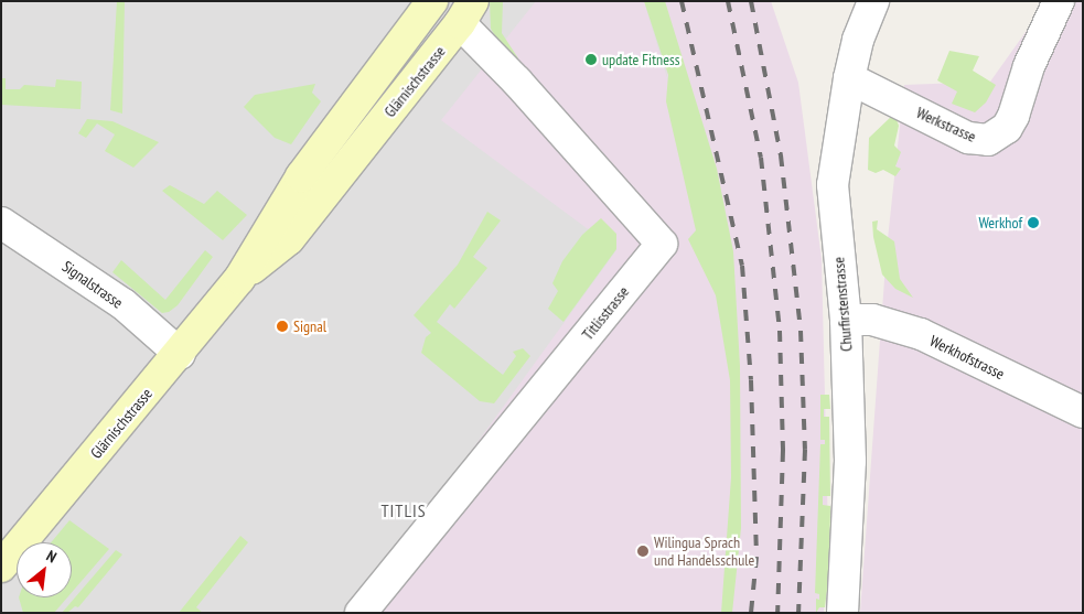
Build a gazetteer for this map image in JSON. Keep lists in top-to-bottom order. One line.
{"streets":{"street":["Glärnischstrasse","Werkstrasse","Signalstrasse","Churfirstenstrasse","Titlisstrasse","Werkhofstrasse"]},"crossings":[["Glärnischstrasse","Signalstrasse"],["Glärnischstrasse","Titlisstrasse"],["Werkstrasse","Churfirstenstrasse"],["Churfirstenstrasse","Werkhofstrasse"]],"districts":["TITLIS"],"places":["update Fitness","Werkhof","Signal","Wilingua Sprach und Handelsschule"],"north":"top right"}
